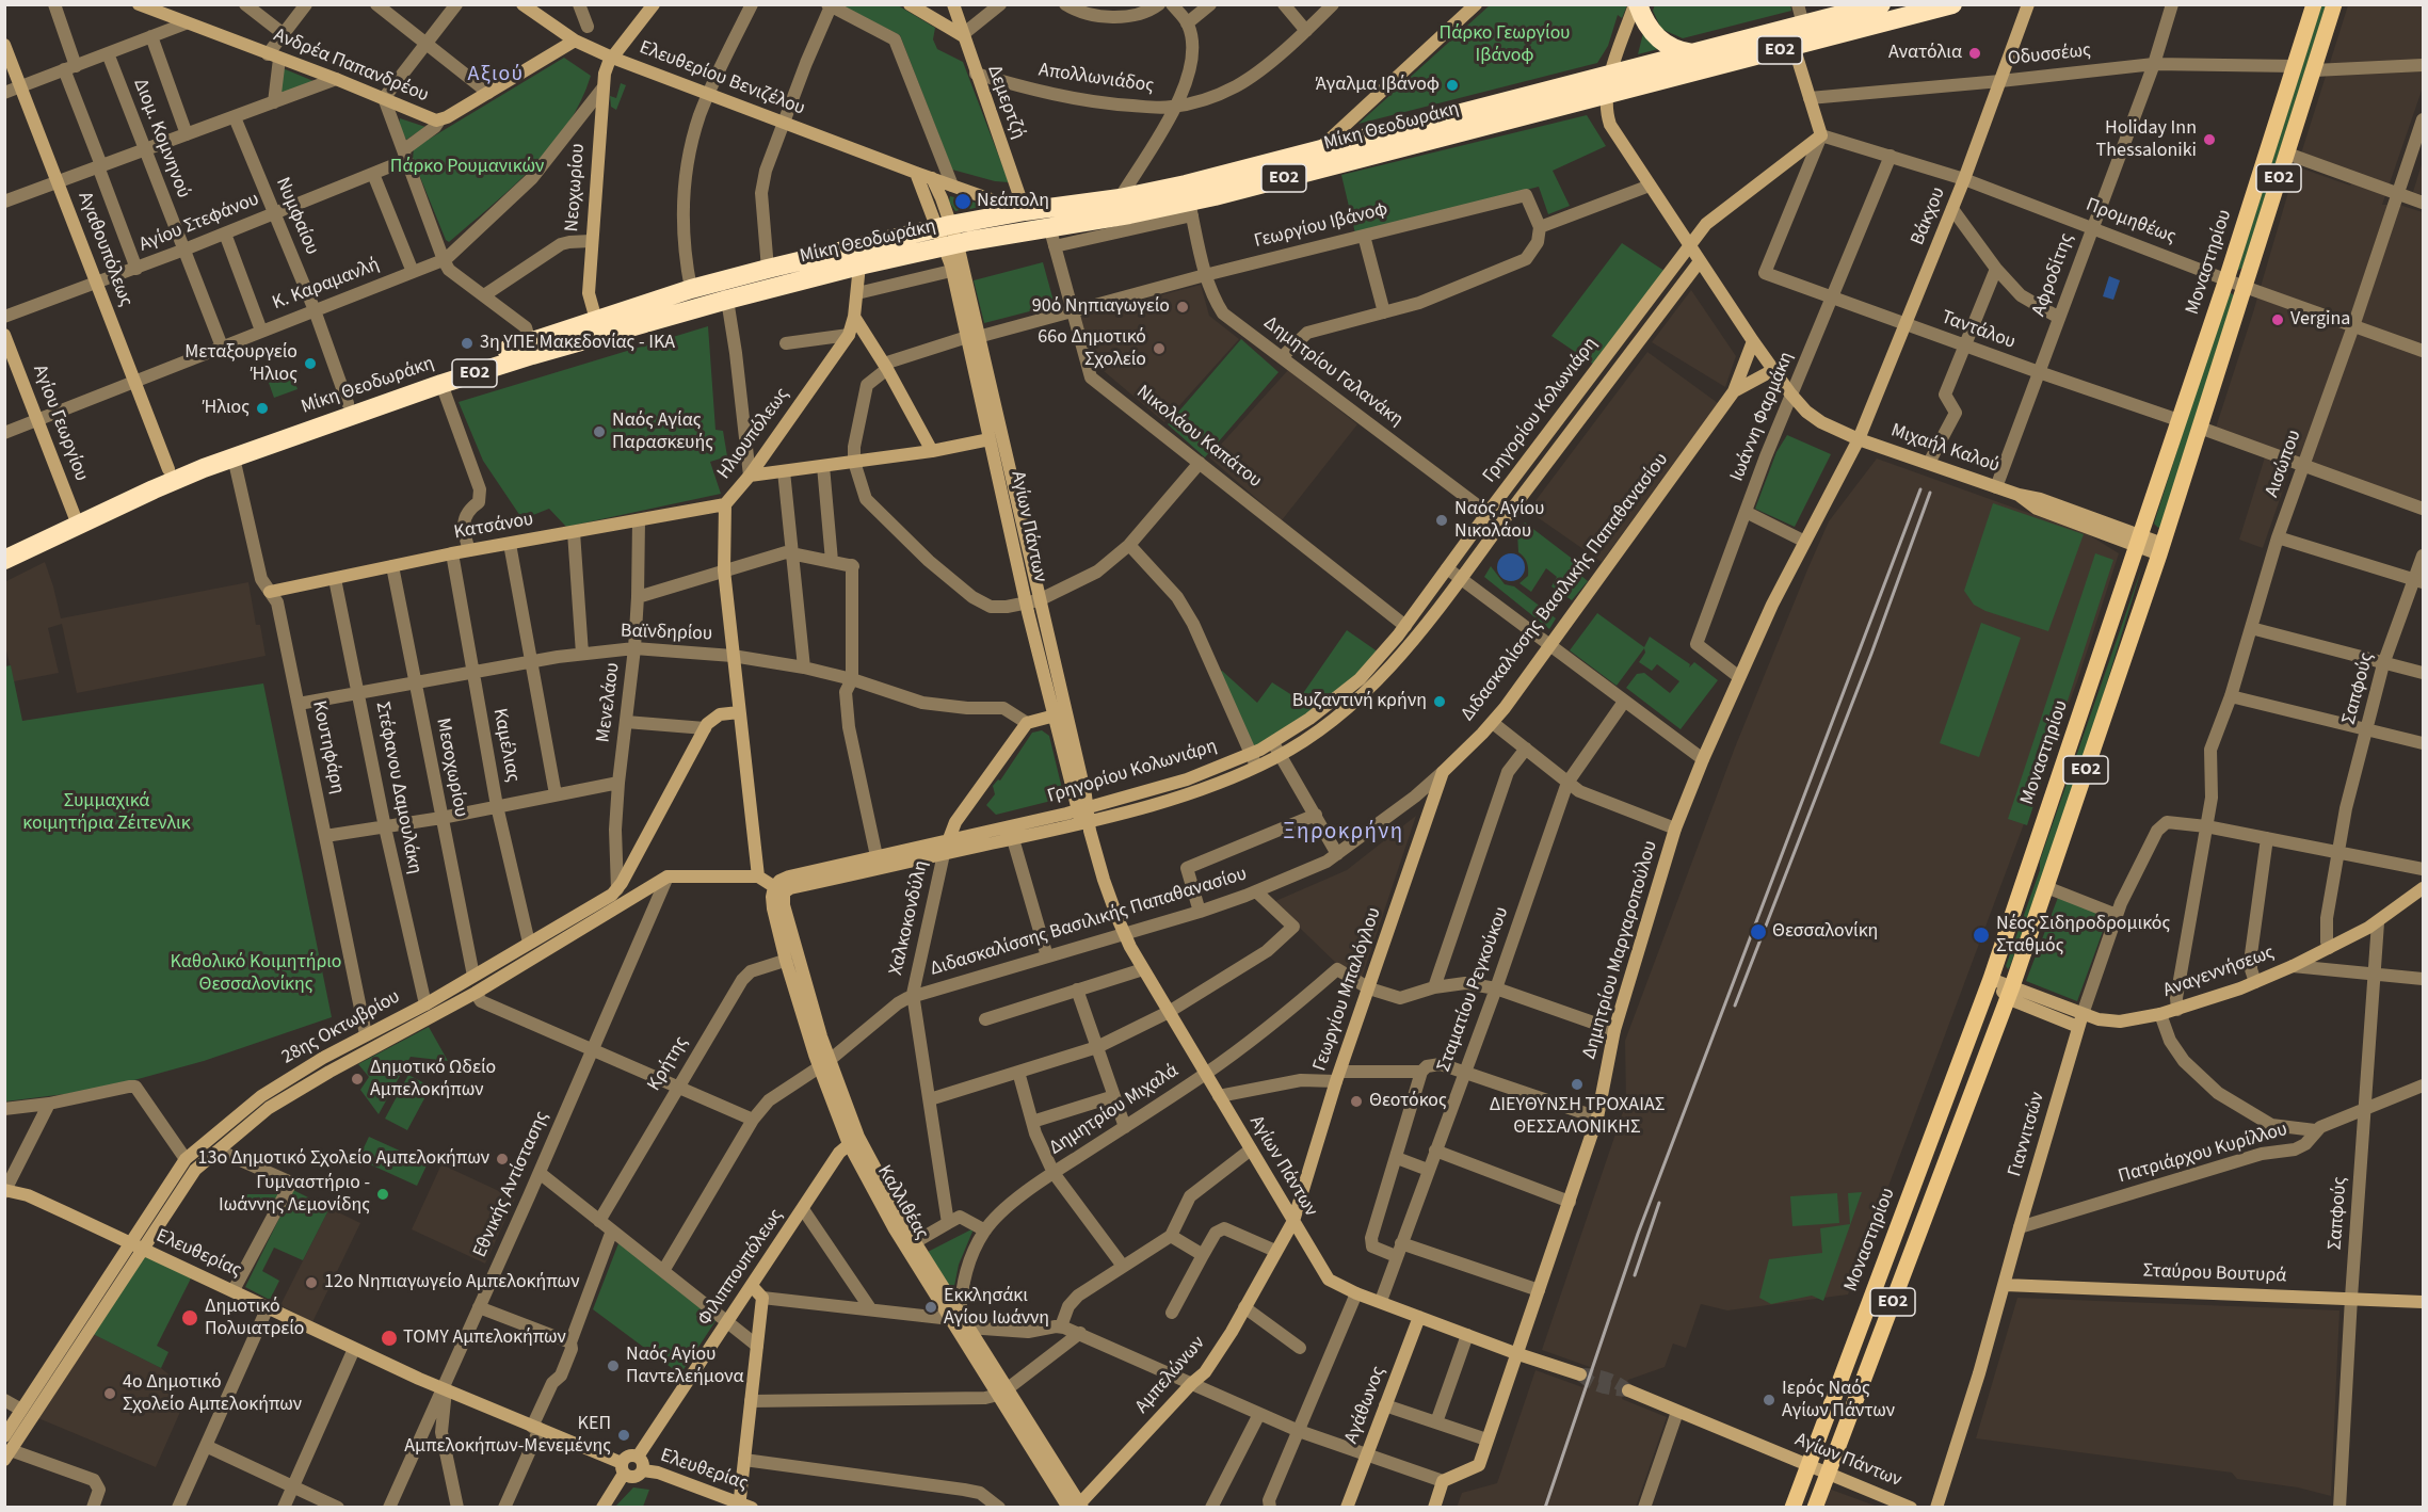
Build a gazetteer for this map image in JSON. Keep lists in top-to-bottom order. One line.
{"streets":{"highway":["ΕΟ2","Μίκη Θεοδωράκη"],"main road":["Ανδρέα Παπανδρέου","Ελευθερίου Βενιζέλου","Δεμερτζή","Νεοχωρίου","Βάκχου","Αγαθουπόλεως","Μοναστηρίου","Γρηγορίου Κολωνιάρη","Αγίου Γεωργίου","Ηλιουπόλεως","Μιχαήλ Καλού","Κατσάνου","Αγίων Πάντων","Διδασκαλίσσης Βασιλικής Παπαθανασίου","Κουτηφάρη","Χαλκοκονδύλη","Δημητρίου Μαργαροπούλου","Αναγεννήσεως","Γεωργίου Μπαλόγλου","28ης Οκτωβρίου","Γιαννιτσών","Καλλιθέας","Ελευθερίας","Φιλιππουπόλεως","Σταύρου Βουτυρά","Αμπελώνων","Αγάθωνος"],"street":["Οδυσσέως","Απολλωνιάδος","Διομ. Κομνηνού","Νυμφαίου","Προμηθέως","Αγίου Στεφάνου","Γεωργίου Ιβάνοφ","Αφροδίτης","Κ. Καραμανλή","Ταντάλου","Δημητρίου Γαλανάκη","Ιωάννη Φαρμάκη","Νικολάου Καπάτου","Αισώπου","Βαϊνδηρίου","Σαπφούς","Μενελάου","Καμέλιας","Μεσοχωρίου","Στέφανου Δαμουλάκη","Σταματίου Ρεγκούκου","Κρήτης","Δημητρίου Μιχαλά","Πατριάρχου Κυρίλλου","Εθνικής Αντίστασης"]},"crossings":[["ΕΟ2","Προμηθέως"],["ΕΟ2","Μιχαήλ Καλού"],["ΕΟ2","Αγίων Πάντων"],["ΕΟ2","Αναγεννήσεως"],["Οδυσσέως","Βάκχου"],["Οδυσσέως","Μοναστηρίου"],["Οδυσσέως","Αφροδίτης"],["Ανδρέα Παπανδρέου","Ελευθερίου Βενιζέλου"],["Ανδρέα Παπανδρέου","Αγίου Στεφάνου"],["Ελευθερίου Βενιζέλου","Δεμερτζή"],["Ελευθερίου Βενιζέλου","Μίκη Θεοδωράκη"],["Ελευθερίου Βενιζέλου","Νεοχωρίου"],["Απολλωνιάδος","Δεμερτζή"],["Δεμερτζή","Μίκη Θεοδωράκη"],["Μίκη Θεοδωράκη","Νεοχωρίου"],["Μίκη Θεοδωράκη","Νυμφαίου"],["Μίκη Θεοδωράκη","Αγαθουπόλεως"],["Μίκη Θεοδωράκη","Δημητρίου Γαλανάκη"],["Μίκη Θεοδωράκη","Αγίου Γεωργίου"],["Μίκη Θεοδωράκη","Ηλιουπόλεως"],["Μίκη Θεοδωράκη","Νικολάου Καπάτου"],["Μίκη Θεοδωράκη","Μιχαήλ Καλού"],["Μίκη Θεοδωράκη","Αγίων Πάντων"],["Μίκη Θεοδωράκη","Κουτηφάρη"],["Διομ. Κομνηνού","Αγίου Στεφάνου"],["Διομ. Κομνηνού","Κ. Καραμανλή"],["Νεοχωρίου","Κ. Καραμανλή"],["Νυμφαίου","Αγίου Στεφάνου"],["Νυμφαίου","Κ. Καραμανλή"],["Βάκχου","Προμηθέως"],["Βάκχου","Ταντάλου"],["Βάκχου","Μιχαήλ Καλού"],["Βάκχου","Δημητρίου Μαργαροπούλου"],["Προμηθέως","Μοναστηρίου"],["Προμηθέως","Αφροδίτης"],["Προμηθέως","Ταντάλου"],["Προμηθέως","Γρηγορίου Κολωνιάρη"],["Προμηθέως","Ιωάννη Φαρμάκη"],["Προμηθέως","Αισώπου"],["Αγίου Στεφάνου","Αγαθουπόλεως"],["Γεωργίου Ιβάνοφ","Δημητρίου Γαλανάκη"],["Γεωργίου Ιβάνοφ","Νικολάου Καπάτου"],["Γεωργίου Ιβάνοφ","Αγίων Πάντων"],["Αγαθουπόλεως","Κ. Καραμανλή"],["Μοναστηρίου","Ταντάλου"],["Μοναστηρίου","Μιχαήλ Καλού"],["Μοναστηρίου","Αγίων Πάντων"],["Μοναστηρίου","Αναγεννήσεως"],["Αφροδίτης","Ταντάλου"],["Αφροδίτης","Μιχαήλ Καλού"],["Κ. Καραμανλή","Αγίου Γεωργίου"],["Ταντάλου","Γρηγορίου Κολωνιάρη"],["Ταντάλου","Ιωάννη Φαρμάκη"],["Δημητρίου Γαλανάκη","Γρηγορίου Κολωνιάρη"],["Γρηγορίου Κολωνιάρη","Νικολάου Καπάτου"],["Γρηγορίου Κολωνιάρη","Μιχαήλ Καλού"],["Γρηγορίου Κολωνιάρη","Αγίων Πάντων"],["Γρηγορίου Κολωνιάρη","Χαλκοκονδύλη"],["Γρηγορίου Κολωνιάρη","Καλλιθέας"],["Ιωάννη Φαρμάκη","Μιχαήλ Καλού"],["Ιωάννη Φαρμάκη","Δημητρίου Μαργαροπούλου"],["Ηλιουπόλεως","Κατσάνου"],["Ηλιουπόλεως","Βαϊνδηρίου"],["Μιχαήλ Καλού","Διδασκαλίσσης Βασιλικής Παπαθανασίου"],["Μιχαήλ Καλού","Δημητρίου Μαργαροπούλου"],["Αισώπου","Αναγεννήσεως"],["Αισώπου","Γιαννιτσών"],["Κατσάνου","Μενελάου"],["Κατσάνου","Καμέλιας"],["Κατσάνου","Κουτηφάρη"],["Κατσάνου","Μεσοχωρίου"],["Κατσάνου","Στέφανου Δαμουλάκη"],["Αγίων Πάντων","Διδασκαλίσσης Βασιλικής Παπαθανασίου"],["Αγίων Πάντων","Δημητρίου Μαργαροπούλου"],["Αγίων Πάντων","Γεωργίου Μπαλόγλου"],["Αγίων Πάντων","Σταματίου Ρεγκούκου"],["Αγίων Πάντων","Δημητρίου Μιχαλά"],["Αγίων Πάντων","Αμπελώνων"],["Αγίων Πάντων","Αγάθωνος"],["Διδασκαλίσσης Βασιλικής Παπαθανασίου","Χαλκοκονδύλη"],["Διδασκαλίσσης Βασιλικής Παπαθανασίου","Γεωργίου Μπαλόγλου"],["Διδασκαλίσσης Βασιλικής Παπαθανασίου","Καλλιθέας"],["Βαϊνδηρίου","Μενελάου"],["Βαϊνδηρίου","Καμέλιας"],["Βαϊνδηρίου","Κουτηφάρη"],["Βαϊνδηρίου","Μεσοχωρίου"],["Βαϊνδηρίου","Στέφανου Δαμουλάκη"],["Βαϊνδηρίου","Χαλκοκονδύλη"],["Σαπφούς","Αναγεννήσεως"],["Σαπφούς","Γιαννιτσών"],["Σαπφούς","Πατριάρχου Κυρίλλου"],["Σαπφούς","Σταύρου Βουτυρά"],["Μενελάου","28ης Οκτωβρίου"],["Καμέλιας","28ης Οκτωβρίου"],["Κουτηφάρη","28ης Οκτωβρίου"],["Μεσοχωρίου","28ης Οκτωβρίου"],["Στέφανου Δαμουλάκη","28ης Οκτωβρίου"],["Αναγεννήσεως","Γιαννιτσών"],["Γεωργίου Μπαλόγλου","Δημητρίου Μιχαλά"],["Γεωργίου Μπαλόγλου","Αμπελώνων"],["28ης Οκτωβρίου","Εθνικής Αντίστασης"],["28ης Οκτωβρίου","Ελευθερίας"],["Κρήτης","Καλλιθέας"],["Δημητρίου Μιχαλά","Καλλιθέας"],["Γιαννιτσών","Πατριάρχου Κυρίλλου"],["Γιαννιτσών","Σταύρου Βουτυρά"],["Εθνικής Αντίστασης","Ελευθερίας"],["Καλλιθέας","Φιλιππουπόλεως"],["Καλλιθέας","Αμπελώνων"],["Ελευθερίας","Φιλιππουπόλεως"]],"districts":["Αξιού","Ξηροκρήνη"],"parks":["Πάρκο Γεωργίου Ιβάνοφ","Πάρκο Ρουμανικών","Συμμαχικά κοιμητήρια Ζέιτενλικ","Καθολικό Κοιμητήριο Θεσσαλονίκης"],"places":["Ανατόλια","Άγαλμα Ιβάνοφ","Holiday Inn Thessaloniki","Νεάπολη","90ό Νηπιαγωγείο","Vergina","3η ΥΠΕ Μακεδονίας - IKA","66ο Δημοτικό Σχολείο","Μεταξουργείο Ήλιος","Ήλιος","Ναός Αγίας Παρασκευής","Ναός Αγίου Νικολάου","Βυζαντινή κρήνη","Θεσσαλονίκη","Νέος Σιδηροδρομικός Σταθμός","Δημοτικό Ωδείο Αμπελοκήπων","ΔΙΕΥΘΥΝΣΗ ΤΡΟΧΑΙΑΣ ΘΕΣΣΑΛΟΝΙΚΗΣ","Θεοτόκος","13o Δημοτικό Σχολείο Αμπελοκήπων","Γυμναστήριο - Ιωάννης Λεμονίδης","12o Νηπιαγωγείο Αμπελοκήπων","Εκκλησάκι Αγίου Ιωάννη","Δημοτικό Πολυιατρείο","ΤΟΜΥ Αμπελοκήπων","Ναός Αγίου Παντελεήμονα","4ο Δημοτικό Σχολείο Αμπελοκήπων","Ιερός Ναός Αγίων Πάντων","ΚΕΠ Αμπελοκήπων-Μενεμένης"]}
